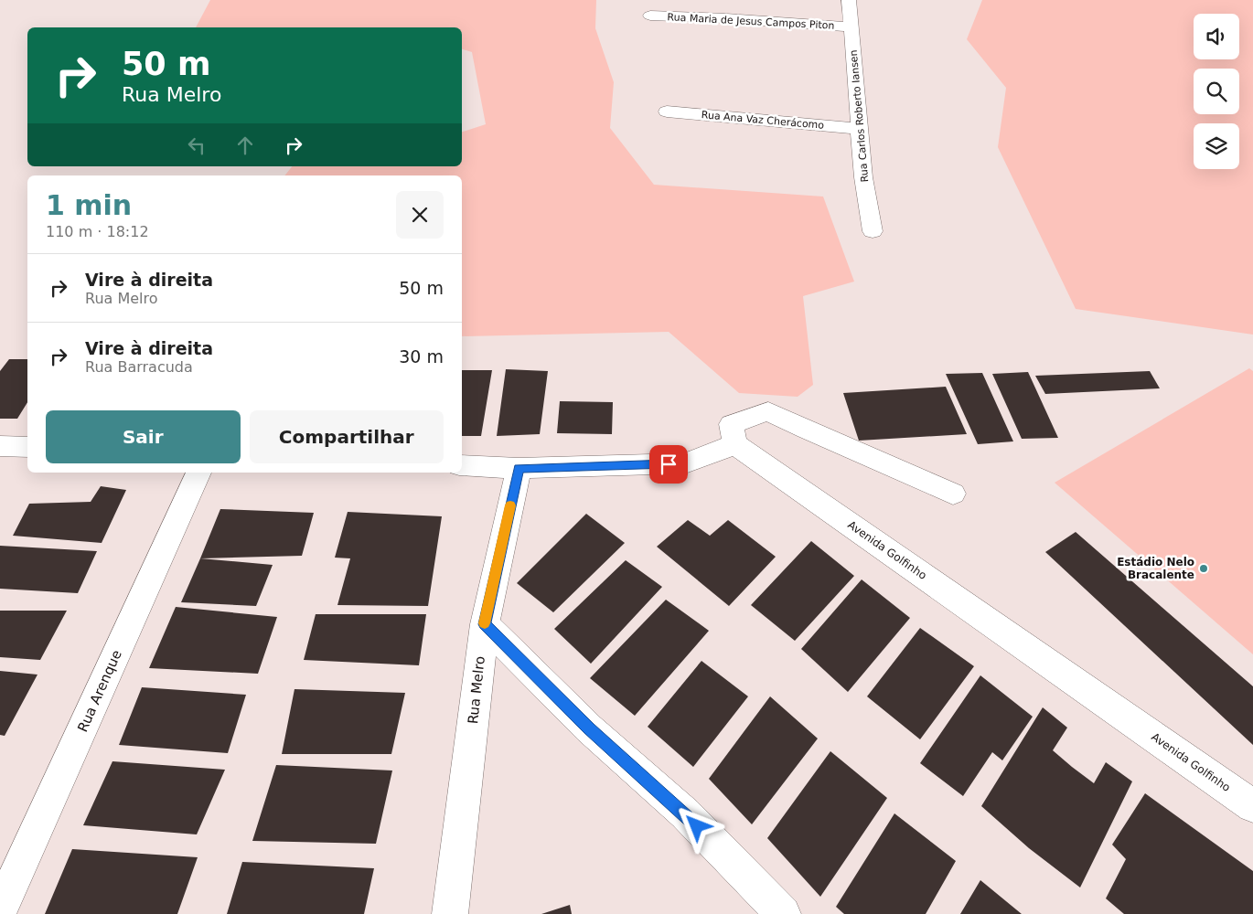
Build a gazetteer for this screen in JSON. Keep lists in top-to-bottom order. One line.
{"streets":{"street":["Rua Maria de Jesus Campos Piton","Rua Carlos Roberto Iansen","Rua Ana Vaz Cherácomo","Avenida Golfinho","Rua Melro","Rua Arenque"]},"crossings":[["Rua Maria de Jesus Campos Piton","Rua Carlos Roberto Iansen"],["Rua Carlos Roberto Iansen","Rua Ana Vaz Cherácomo"]],"places":["Estádio Nelo Bracalente"],"page":{"turn":["50 m","Rua Melro"],"heading":["1 min","110 m · 18:12"],"list":[{"name":"Vire à direita","note":"Rua Melro","value":"50 m"},{"name":"Vire à direita","note":"Rua Barracuda","value":"30 m"}],"buttons":["Sair","Compartilhar"]}}
